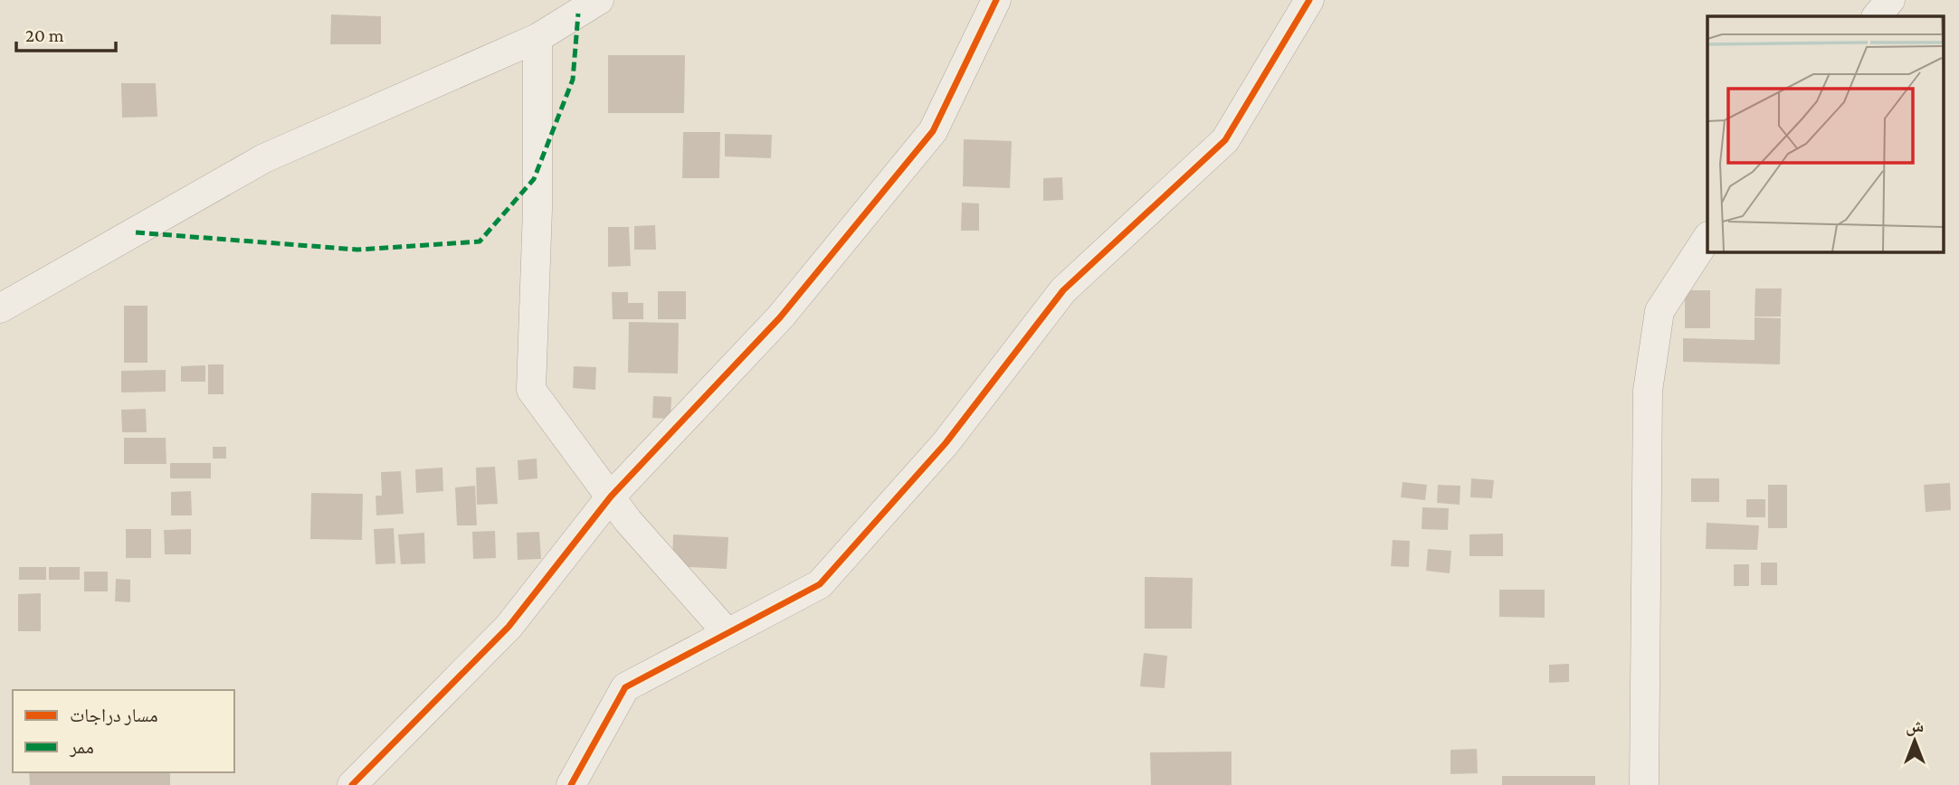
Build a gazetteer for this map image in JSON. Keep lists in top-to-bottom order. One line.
{"legend":["مسار دراجات","ممر"],"scale_bar":"20 m","north":"top"}
